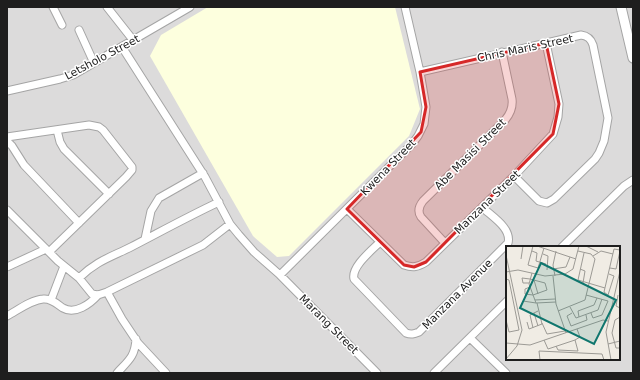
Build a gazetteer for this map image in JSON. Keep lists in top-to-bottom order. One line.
{"streets":{"street":["Chris Maris Street","Letsholo Street","Abe Masisi Street","Kwena Street","Manzana Street","Manzana Avenue","Marang Street"]},"crossings":[["Chris Maris Street","Abe Masisi Street"],["Chris Maris Street","Kwena Street"],["Chris Maris Street","Manzana Street"],["Letsholo Street","Marang Street"],["Abe Masisi Street","Manzana Street"],["Kwena Street","Manzana Street"],["Kwena Street","Marang Street"],["Manzana Street","Manzana Avenue"]]}
